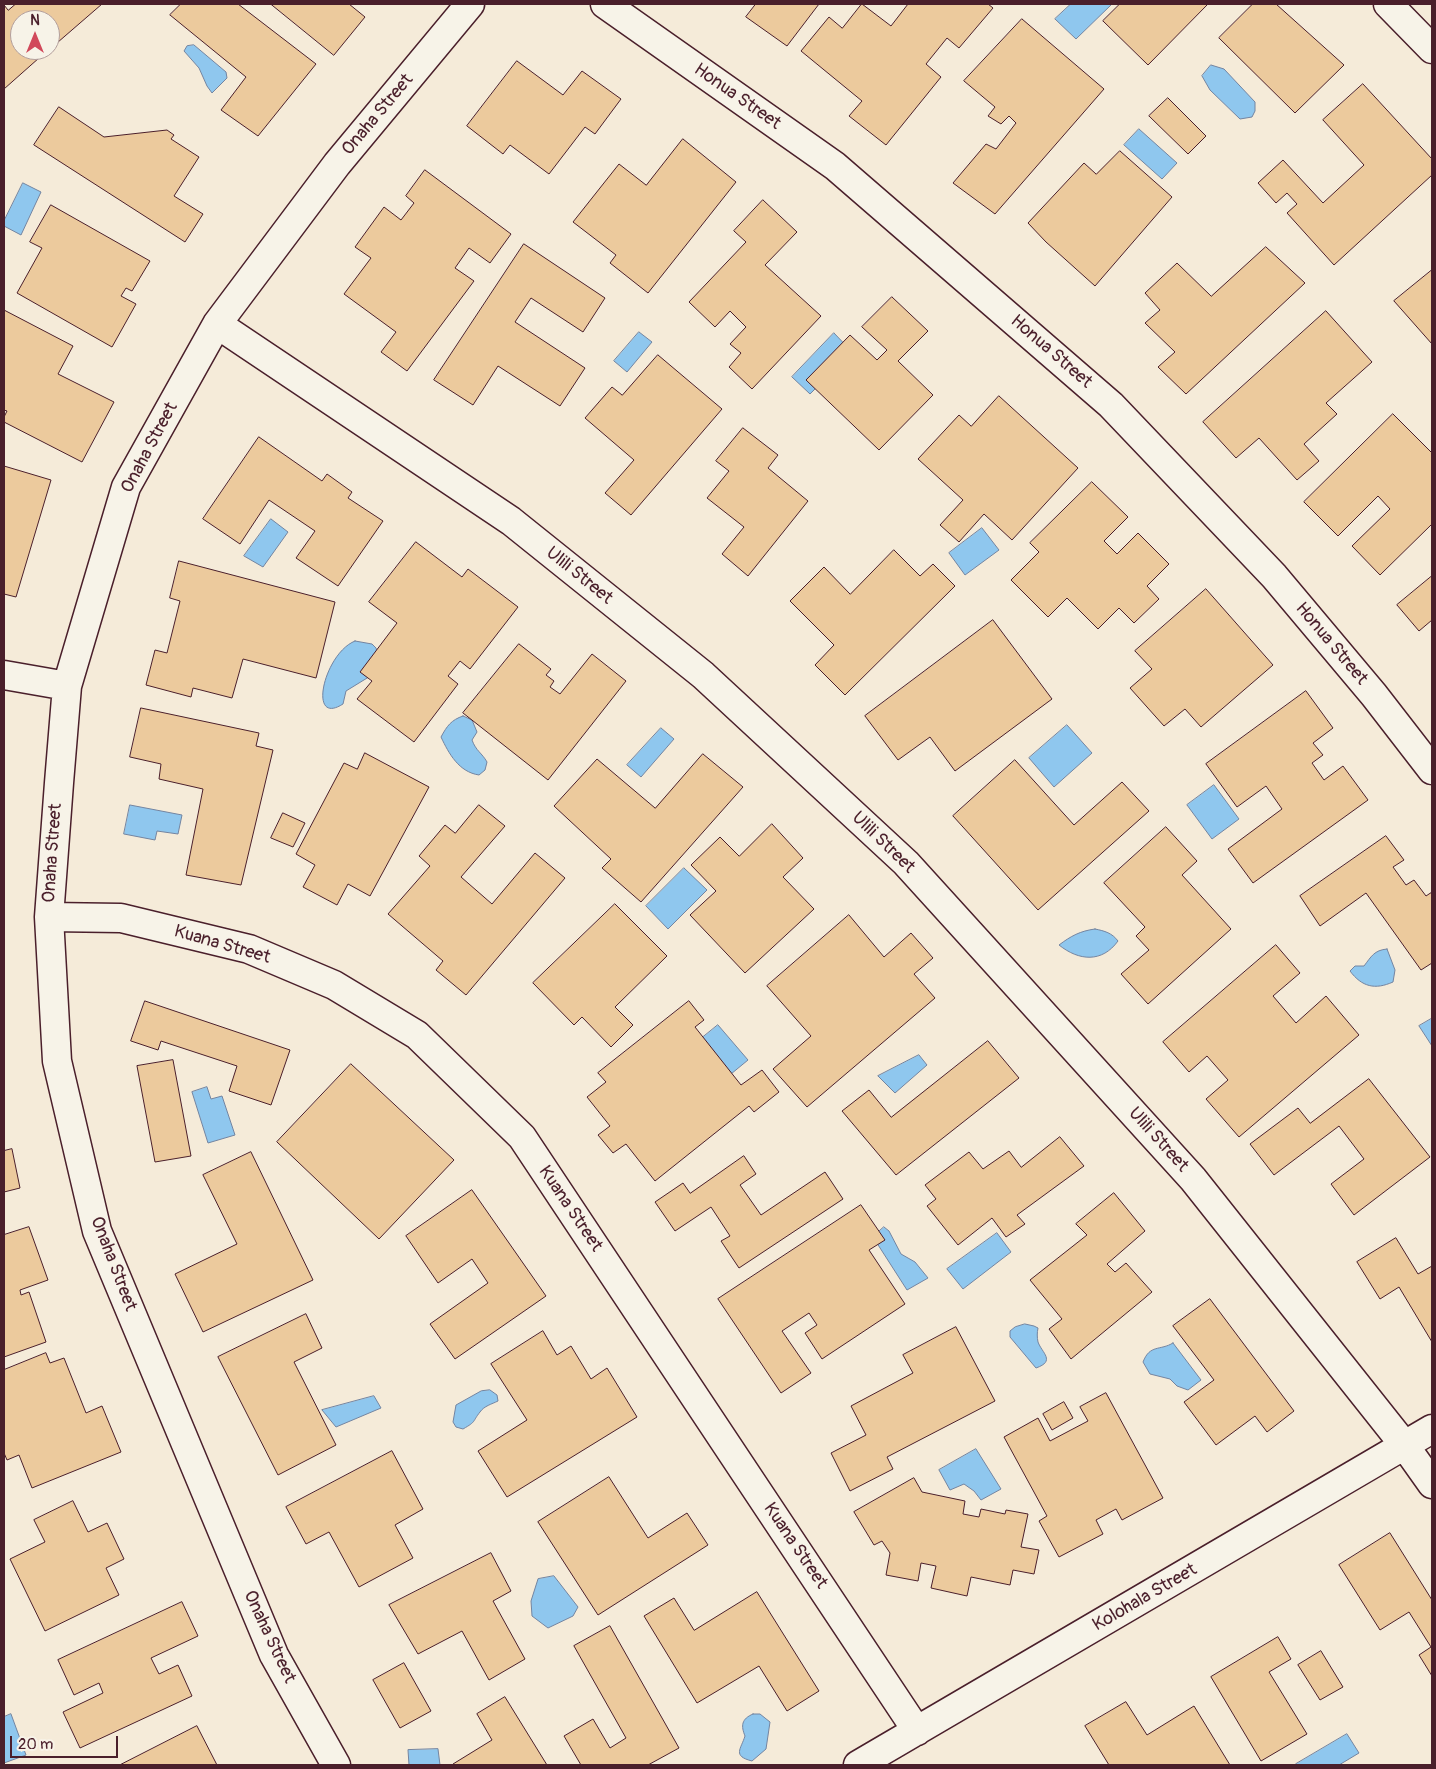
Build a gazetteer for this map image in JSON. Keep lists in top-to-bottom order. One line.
{"streets":{"street":["Honua Street","Onaha Street","Ulili Street","Kuana Street","Kolohala Street"]},"crossings":[["Onaha Street","Ulili Street"],["Onaha Street","Kuana Street"],["Ulili Street","Kolohala Street"],["Kuana Street","Kolohala Street"]],"scale_bar":"20 m","north":"top"}
